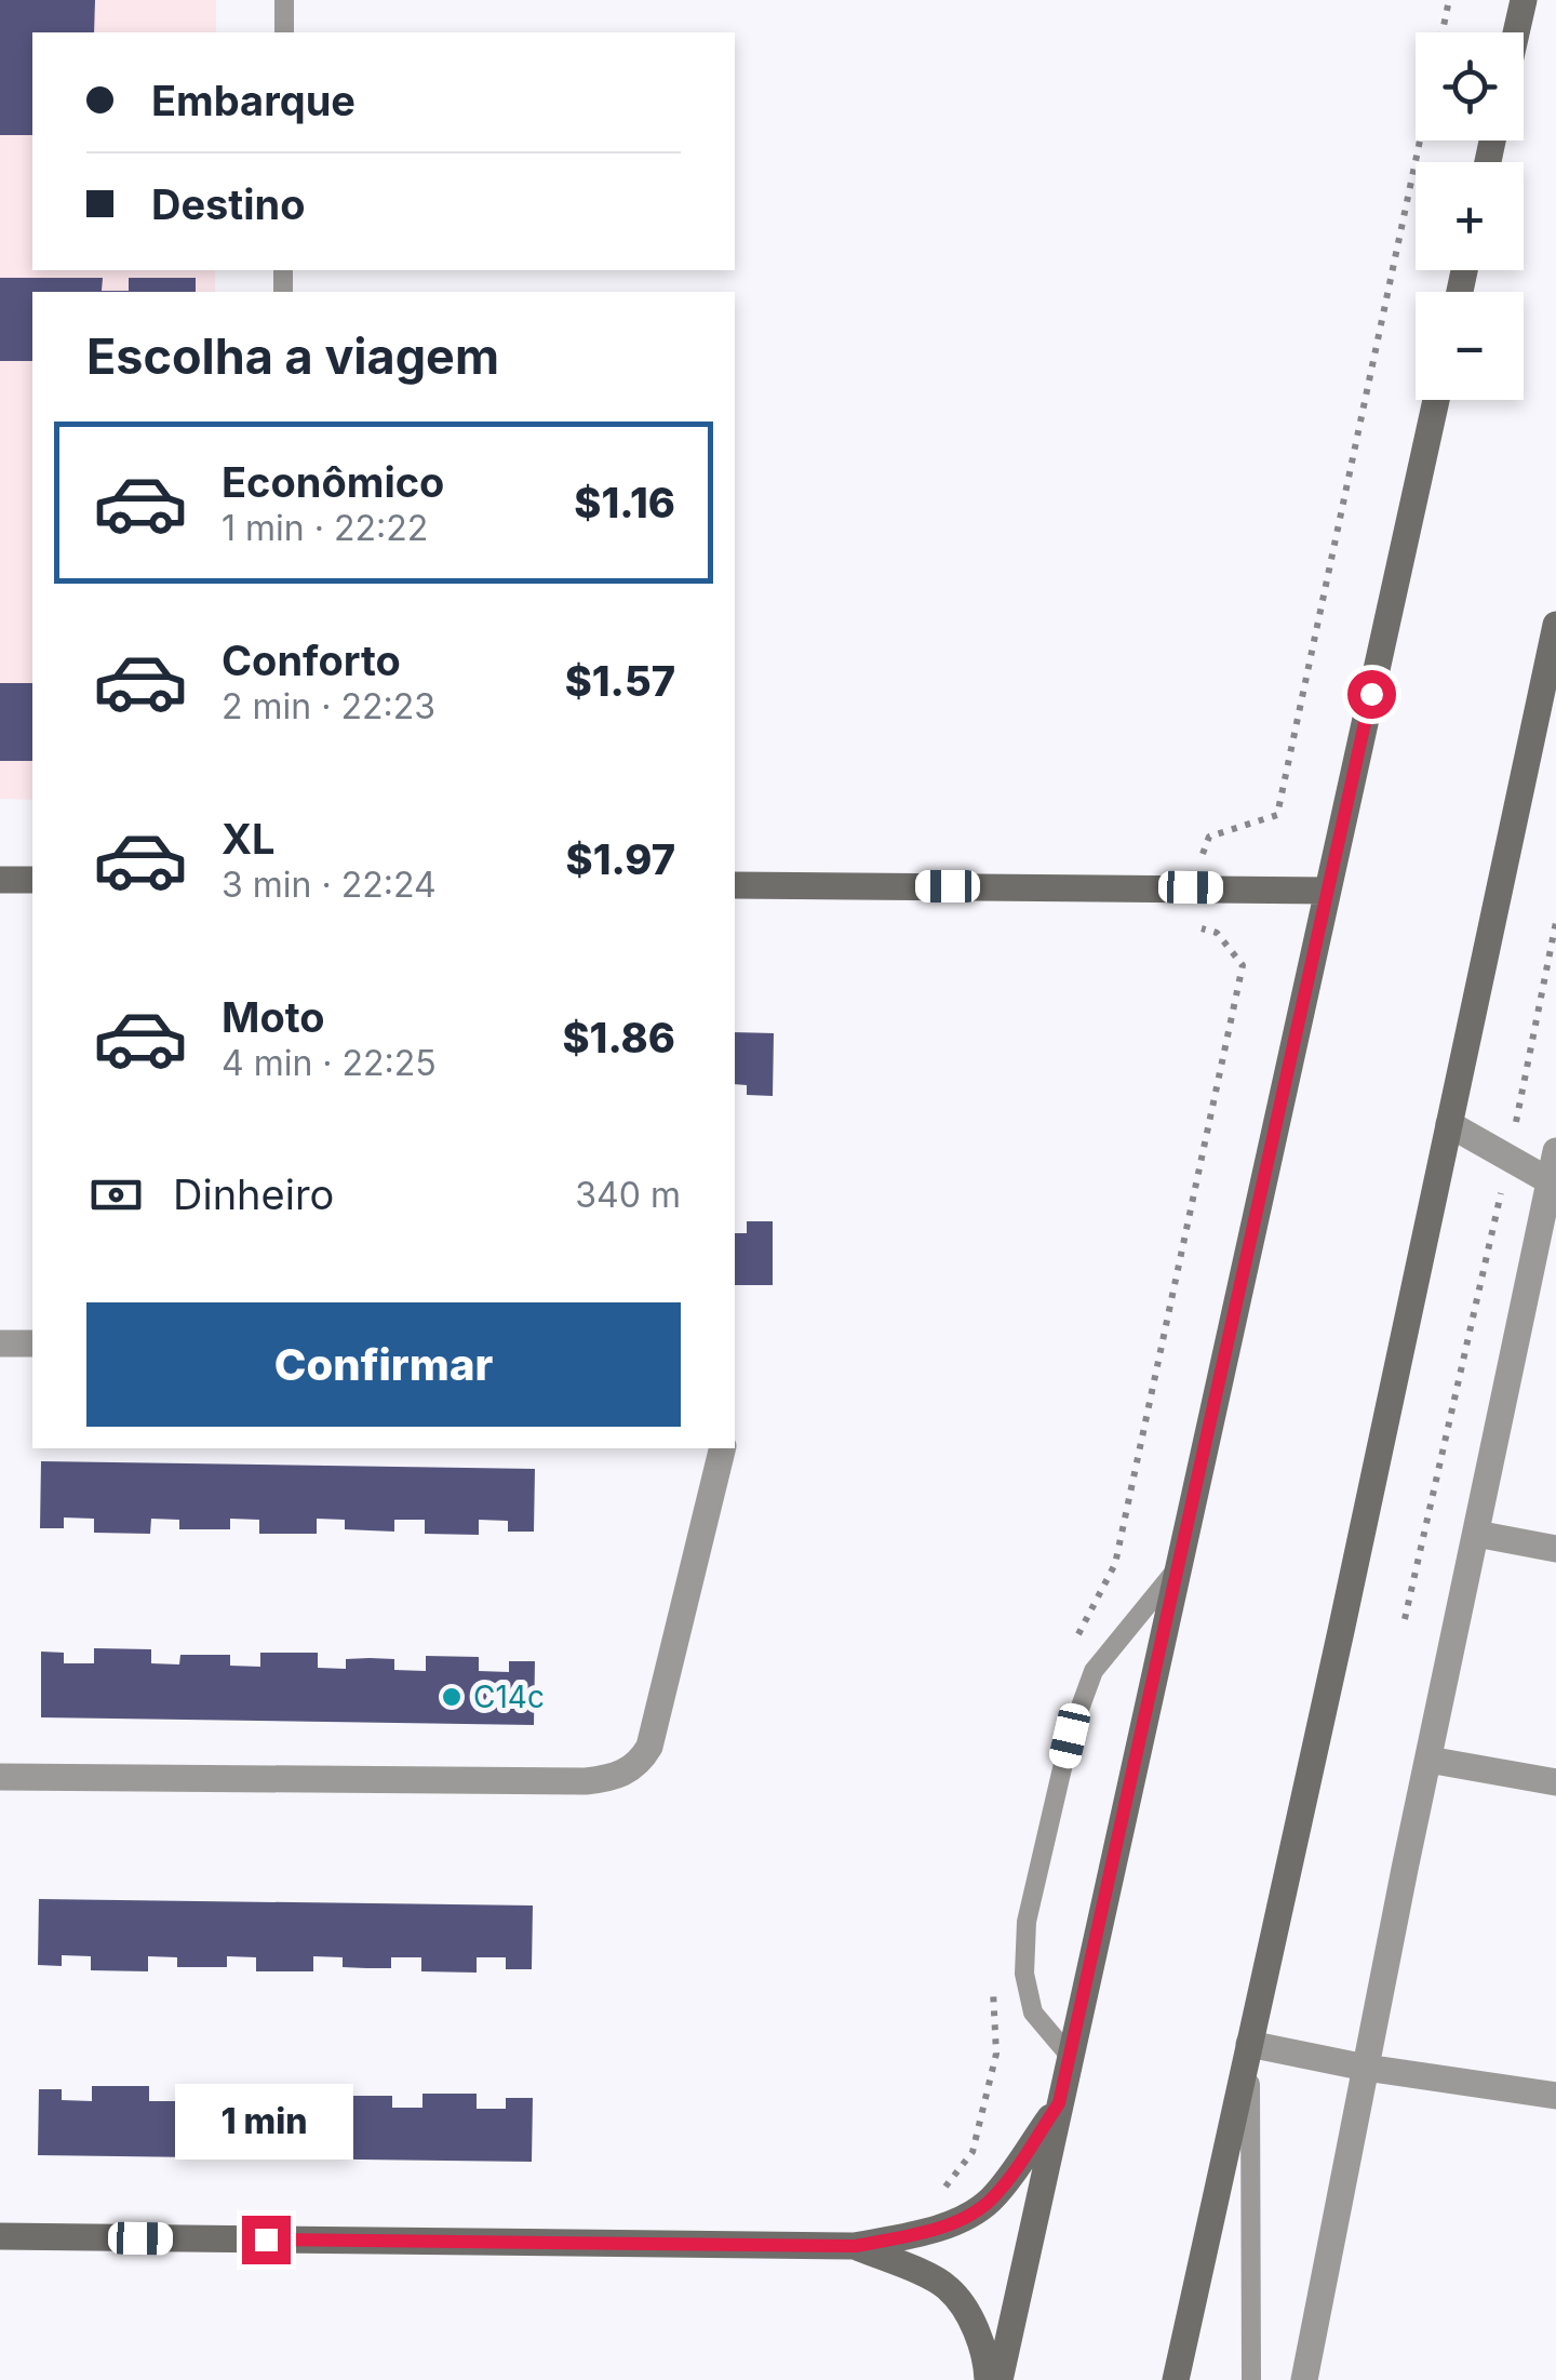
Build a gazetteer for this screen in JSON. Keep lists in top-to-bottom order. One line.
{"places":["C14c"],"page":{"map_buttons":["+","−"],"banner":["Embarque","Destino"],"heading":"Escolha a viagem","list":[{"name":"Econômico","note":"1 min · 22:22","value":"$1.16"},{"name":"Conforto","note":"2 min · 22:23","value":"$1.57"},{"name":"XL","note":"3 min · 22:24","value":"$1.97"},{"name":"Moto","note":"4 min · 22:25","value":"$1.86"}],"pay":["Dinheiro","340 m"],"buttons":"Confirmar","bubble":"1 min"}}
